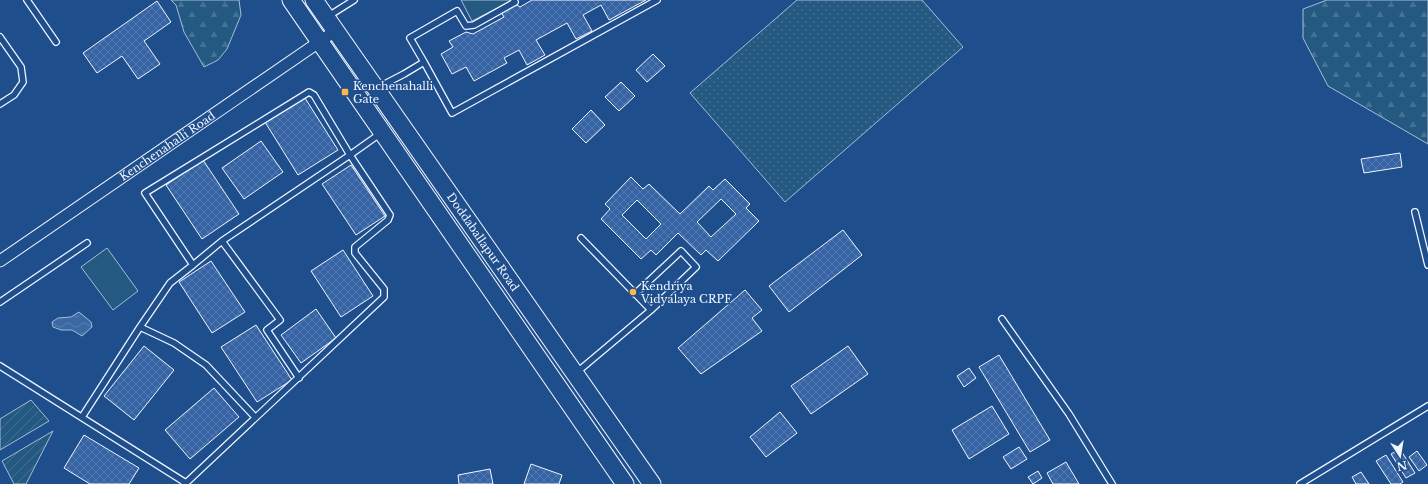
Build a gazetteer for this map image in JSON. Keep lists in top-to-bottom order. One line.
{"streets":{"main road":["Doddaballapur Road"],"street":["Kenchenahalli Road"]},"crossings":[["Kenchenahalli Road","Doddaballapur Road"]],"places":{"transit":["Kenchenahalli Gate"],"other":["Kendriya Vidyalaya CRPF"]},"north":"bottom"}
